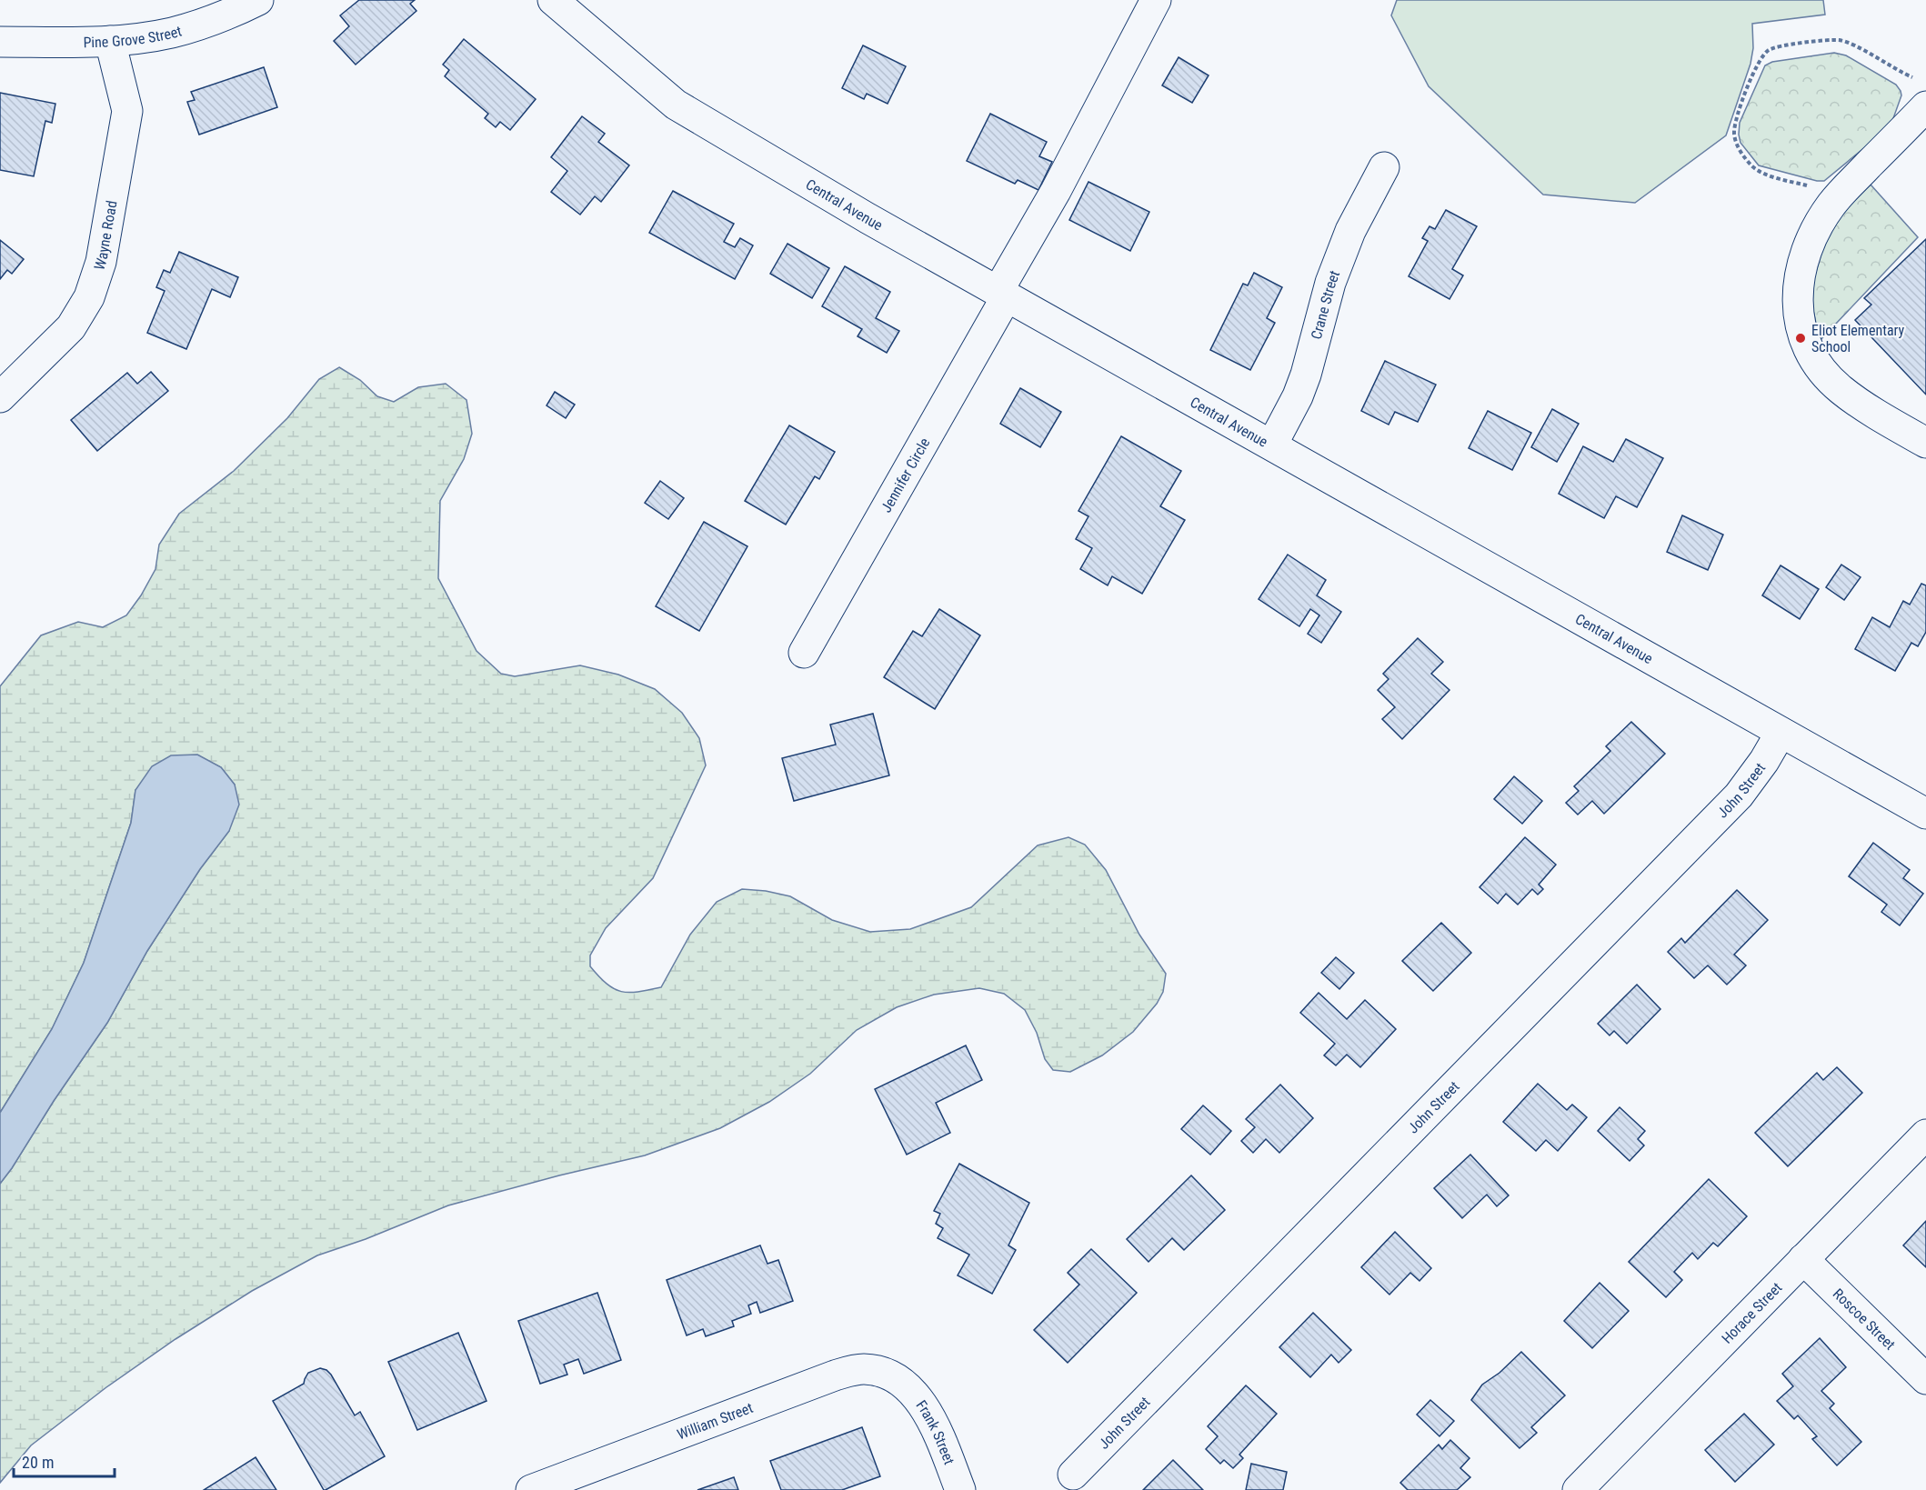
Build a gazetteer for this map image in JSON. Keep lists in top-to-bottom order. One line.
{"streets":{"street":["Pine Grove Street","Central Avenue","Wayne Road","Crane Street","Jennifer Circle","John Street","Horace Street","Roscoe Street","William Street","Frank Street"]},"crossings":[["Pine Grove Street","Wayne Road"],["Central Avenue","Crane Street"],["Central Avenue","Jennifer Circle"],["Central Avenue","John Street"],["Horace Street","Roscoe Street"],["William Street","Frank Street"]],"places":["Eliot Elementary School"],"scale_bar":"20 m"}
